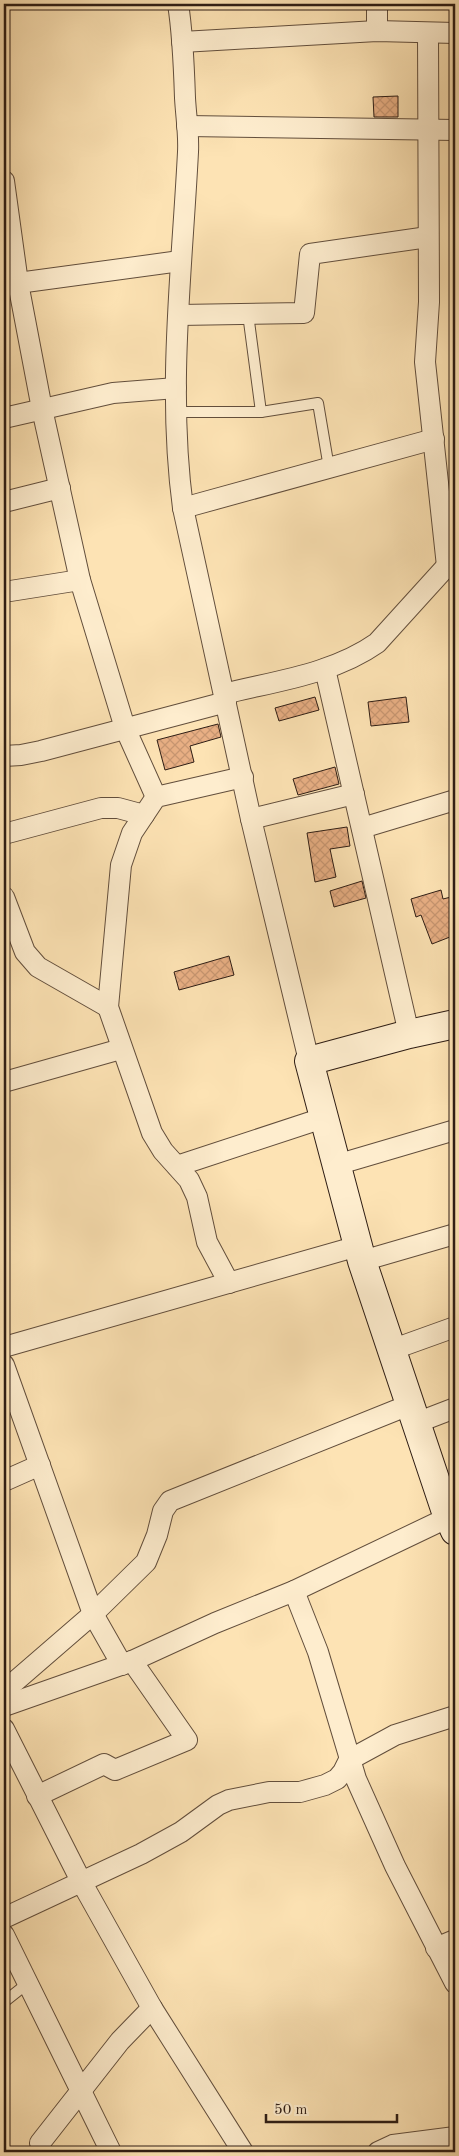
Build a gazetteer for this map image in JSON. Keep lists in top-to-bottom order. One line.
{"scale_bar":"50 m"}
